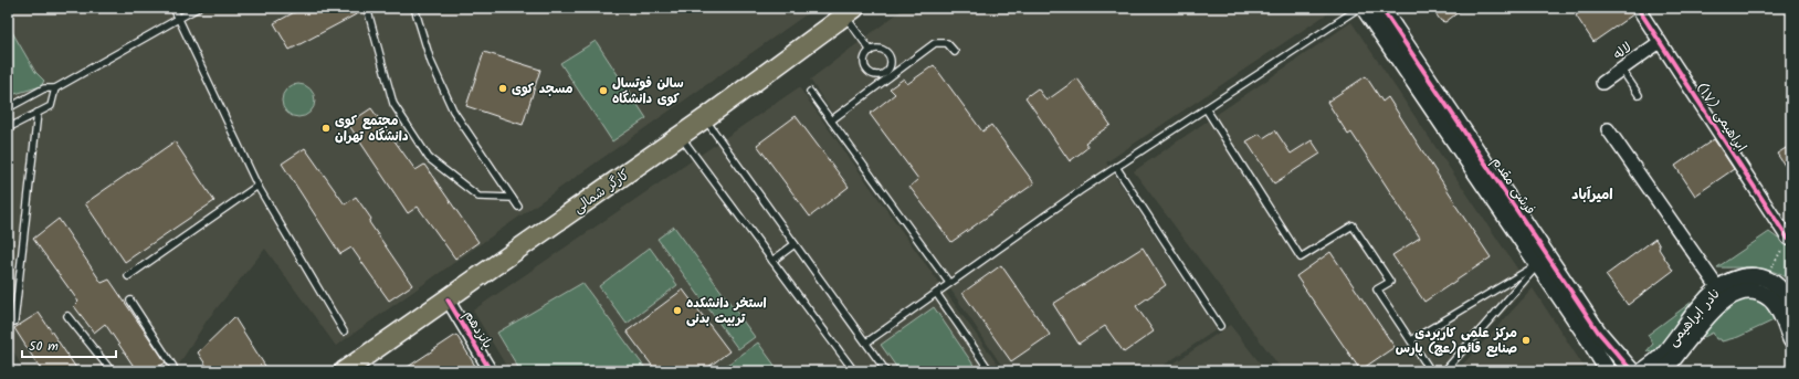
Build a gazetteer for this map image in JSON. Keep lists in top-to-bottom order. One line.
{"streets":{"main road":["کارگر شمالی"],"street":["لاله","ابراهیمی (۱۷)","فرشی مقدم","نادر ابراهیمی","پانزدهم"]},"crossings":[["لاله","ابراهیمی (۱۷)"],["کارگر شمالی","پانزدهم"]],"districts":["امیرآباد"],"places":["مسجد کوی","سالن فوتسال کوی دانشگاه","مجتمع کوی دانشگاه تهران","استخر دانشکده تربیت بدنی","مرکز علمی کاربردی صنایع قائم(عج) پارس"],"scale_bar":"50 m"}
